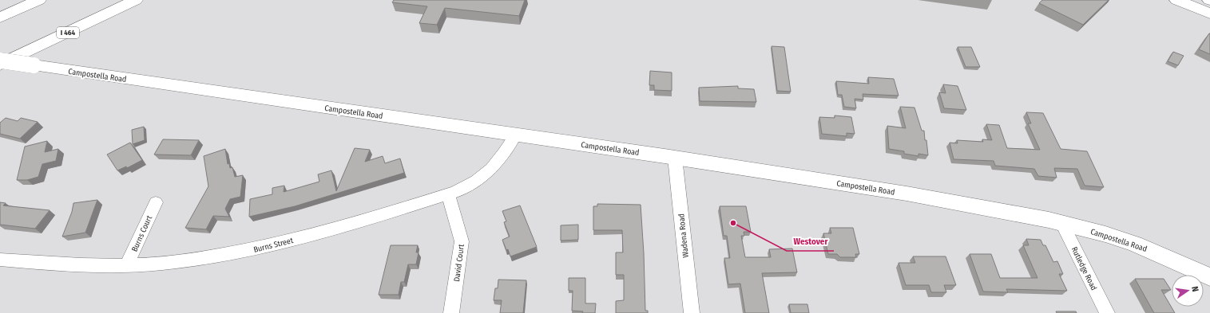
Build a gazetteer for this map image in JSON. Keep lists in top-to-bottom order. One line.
{"streets":{"main road":["I 464","Campostella Road"],"street":["Burns Court","Wadena Road","Burns Street","David Court","Rutledge Road"]},"crossings":[["Campostella Road","Wadena Road"],["Campostella Road","Burns Street"],["Campostella Road","Rutledge Road"],["Burns Court","Burns Street"],["Burns Street","David Court"]],"places":["Westover"],"north":"right"}
